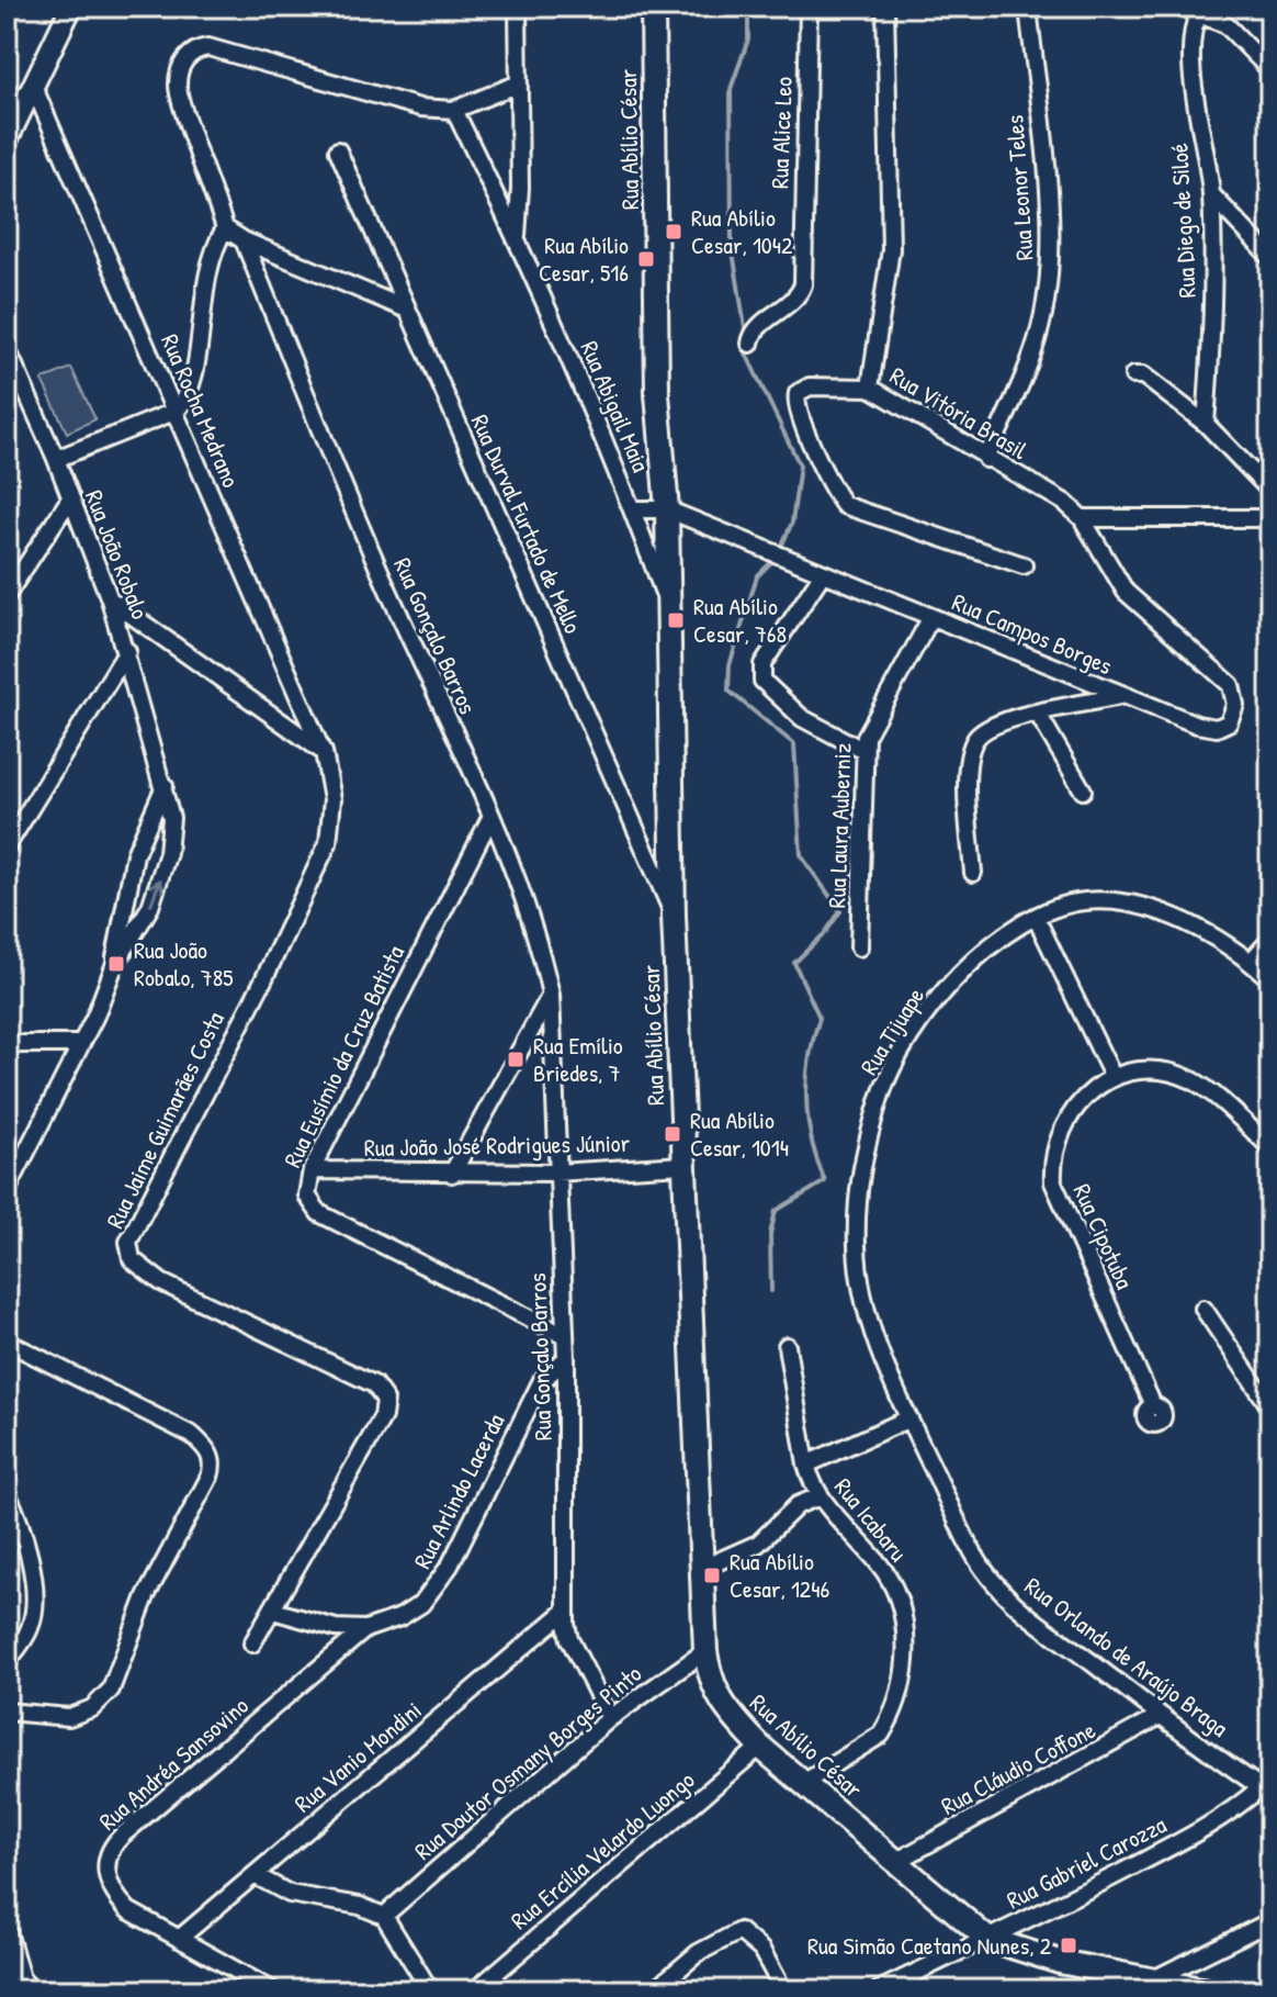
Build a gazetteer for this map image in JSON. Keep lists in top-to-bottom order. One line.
{"streets":{"main road":["Rua Abílio César"],"street":["Rua Alice Leo","Rua Leonor Teles","Rua Diego de Siloé","Rua Abigail Maia","Rua Rocha Medrano","Rua Vitória Brasil","Rua Durval Furtado de Mello","Rua João Robalo","Rua Campos Borges","Rua Gonçalo Barros","Rua Laura Auberniz","Rua Tijuape","Rua Eusímio da Cruz Batista","Rua Jaime Guimarães Costa","Rua João José Rodrigues Júnior","Rua Cipotuba","Rua Arlindo Lacerda","Rua Icabaru","Rua Orlando de Araújo Braga","Rua Vanio Mondini","Rua Doutor Osmany Borges Pinto","Rua Andréa Sansovino","Rua Cláudio Coffone","Rua Ercília Velardo Luongo","Rua Gabriel Carozza"]},"crossings":[["Rua Abílio César","Rua Abigail Maia"],["Rua Abílio César","Rua Durval Furtado de Mello"],["Rua Abílio César","Rua Campos Borges"],["Rua Abílio César","Rua João José Rodrigues Júnior"],["Rua Abílio César","Rua Icabaru"],["Rua Abílio César","Rua Doutor Osmany Borges Pinto"],["Rua Abílio César","Rua Cláudio Coffone"],["Rua Abílio César","Rua Ercília Velardo Luongo"],["Rua Abílio César","Rua Gabriel Carozza"],["Rua Leonor Teles","Rua Vitória Brasil"],["Rua Abigail Maia","Rua Campos Borges"],["Rua Rocha Medrano","Rua Jaime Guimarães Costa"],["Rua Vitória Brasil","Rua Campos Borges"],["Rua Campos Borges","Rua Laura Auberniz"],["Rua Gonçalo Barros","Rua Eusímio da Cruz Batista"],["Rua Gonçalo Barros","Rua João José Rodrigues Júnior"],["Rua Gonçalo Barros","Rua Arlindo Lacerda"],["Rua Gonçalo Barros","Rua Vanio Mondini"],["Rua Gonçalo Barros","Rua Doutor Osmany Borges Pinto"],["Rua Tijuape","Rua Icabaru"],["Rua Tijuape","Rua Orlando de Araújo Braga"],["Rua Eusímio da Cruz Batista","Rua João José Rodrigues Júnior"],["Rua Jaime Guimarães Costa","Rua Arlindo Lacerda"],["Rua Arlindo Lacerda","Rua Andréa Sansovino"],["Rua Icabaru","Rua Doutor Osmany Borges Pinto"],["Rua Icabaru","Rua Ercília Velardo Luongo"],["Rua Orlando de Araújo Braga","Rua Cláudio Coffone"],["Rua Orlando de Araújo Braga","Rua Gabriel Carozza"],["Rua Vanio Mondini","Rua Andréa Sansovino"],["Rua Doutor Osmany Borges Pinto","Rua Ercília Velardo Luongo"]],"places":{"transit":["Rua Abílio Cesar, 1042","Rua Abílio Cesar, 516","Rua Abílio Cesar, 768","Rua João Robalo, 785","Rua Emílio Briedes, 7","Rua Abílio Cesar, 1014","Rua Abílio Cesar, 1246","Rua Simão Caetano Nunes, 2"]}}
